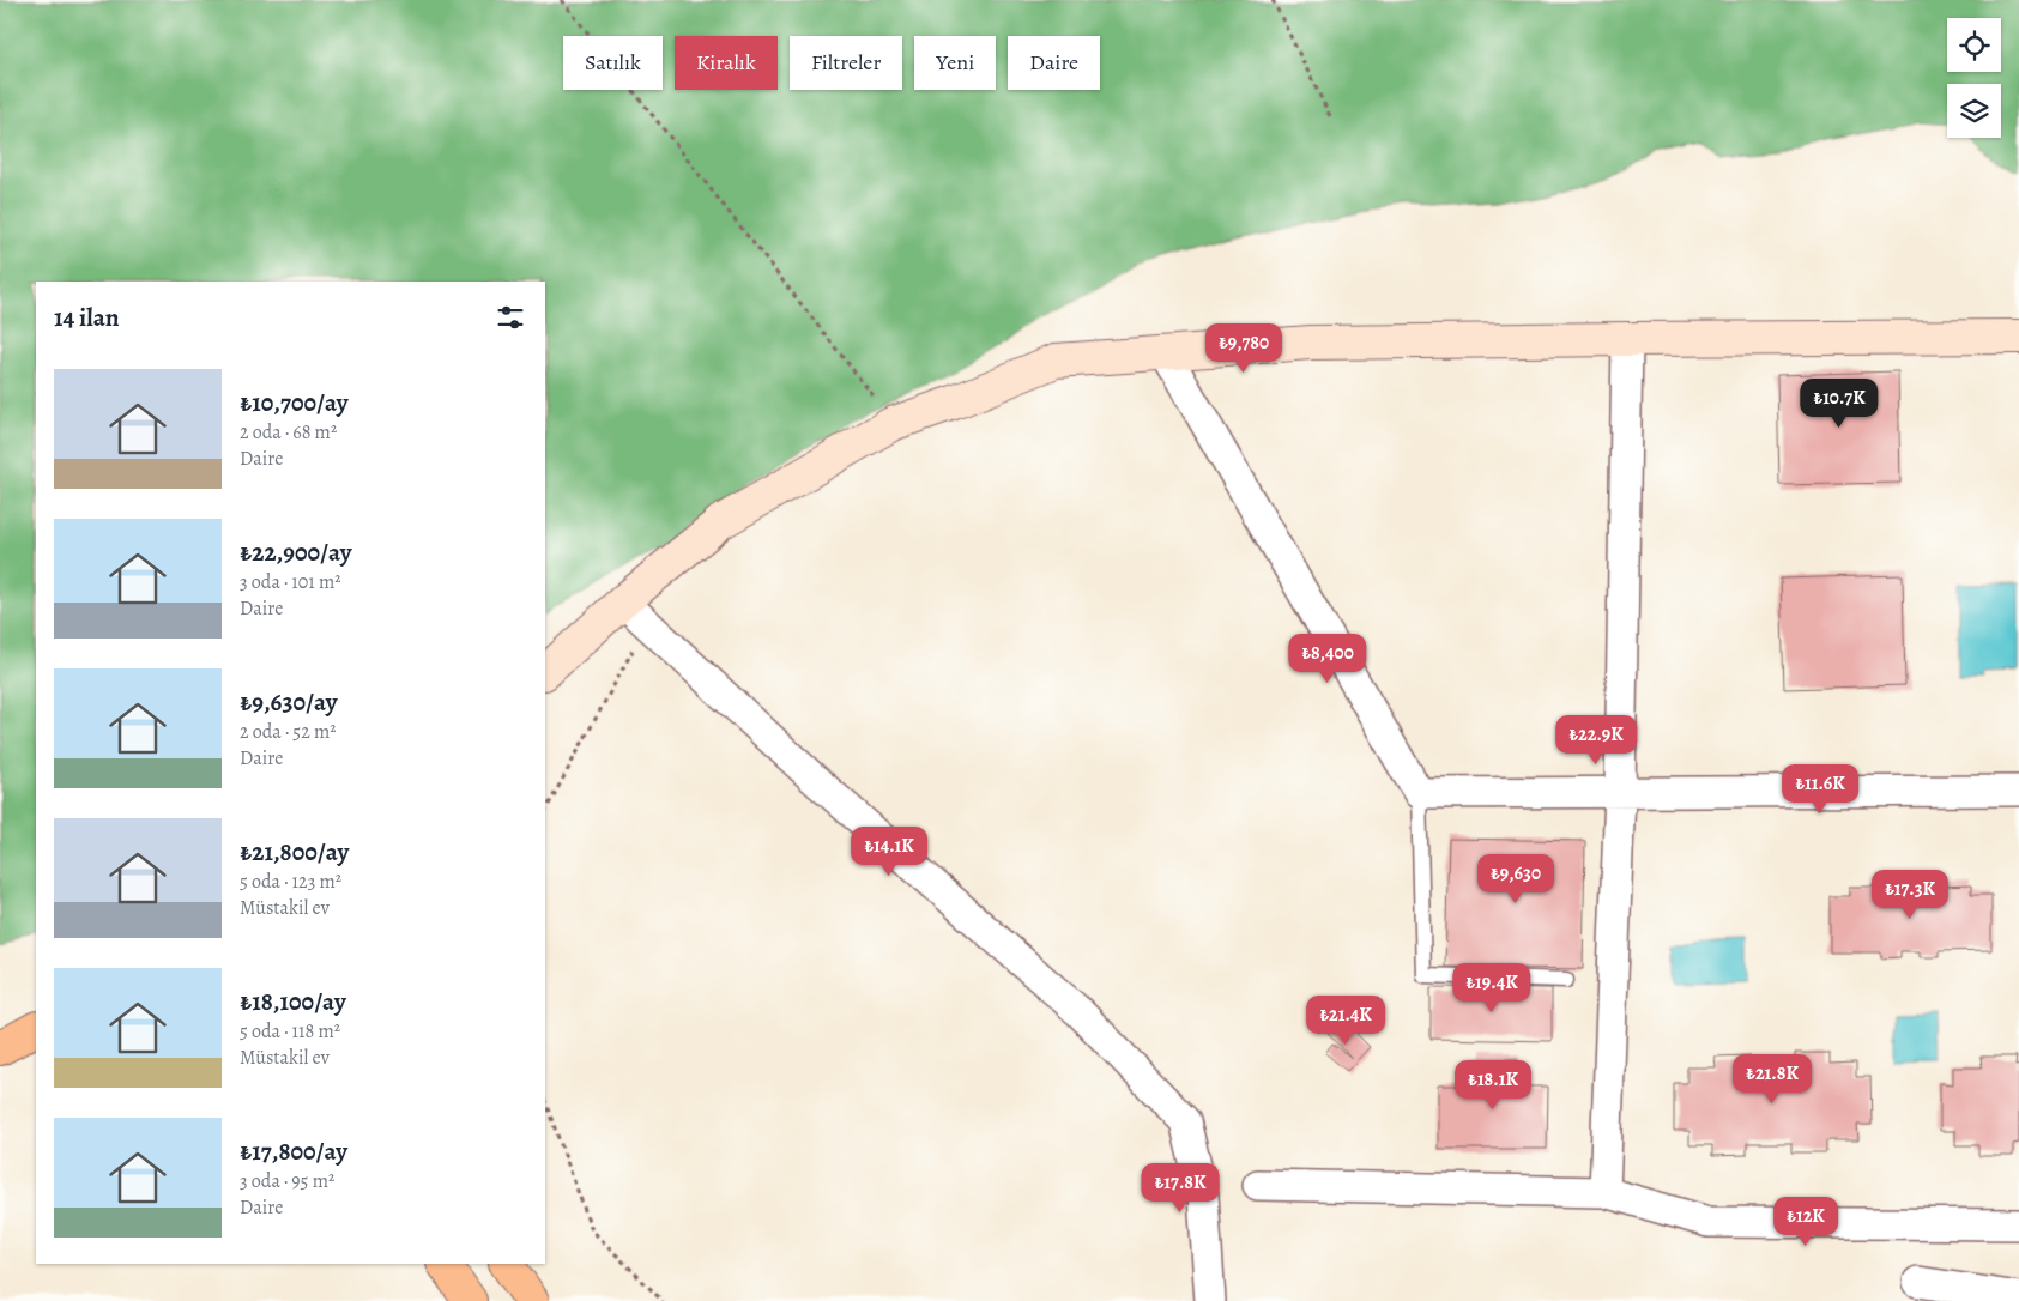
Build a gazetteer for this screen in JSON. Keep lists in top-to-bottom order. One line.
{"page":{"chip":["Satılık","Kiralık","Filtreler","Yeni","Daire"],"heading":"14 ilan","price":["₺9,780","₺10.7K","₺8,400","₺22.9K","₺11.6K","₺14.1K","₺9,630","₺17.3K","₺19.4K","₺21.4K","₺21.8K","₺18.1K","₺17.8K","₺12K"],"list":[{"name":"₺10,700/ay","note":"2 oda · 68 m² · Daire"},{"name":"₺22,900/ay","note":"3 oda · 101 m² · Daire"},{"name":"₺9,630/ay","note":"2 oda · 52 m² · Daire"},{"name":"₺21,800/ay","note":"5 oda · 123 m² · Müstakil ev"},{"name":"₺18,100/ay","note":"5 oda · 118 m² · Müstakil ev"},{"name":"₺17,800/ay","note":"3 oda · 95 m² · Daire"}]}}
